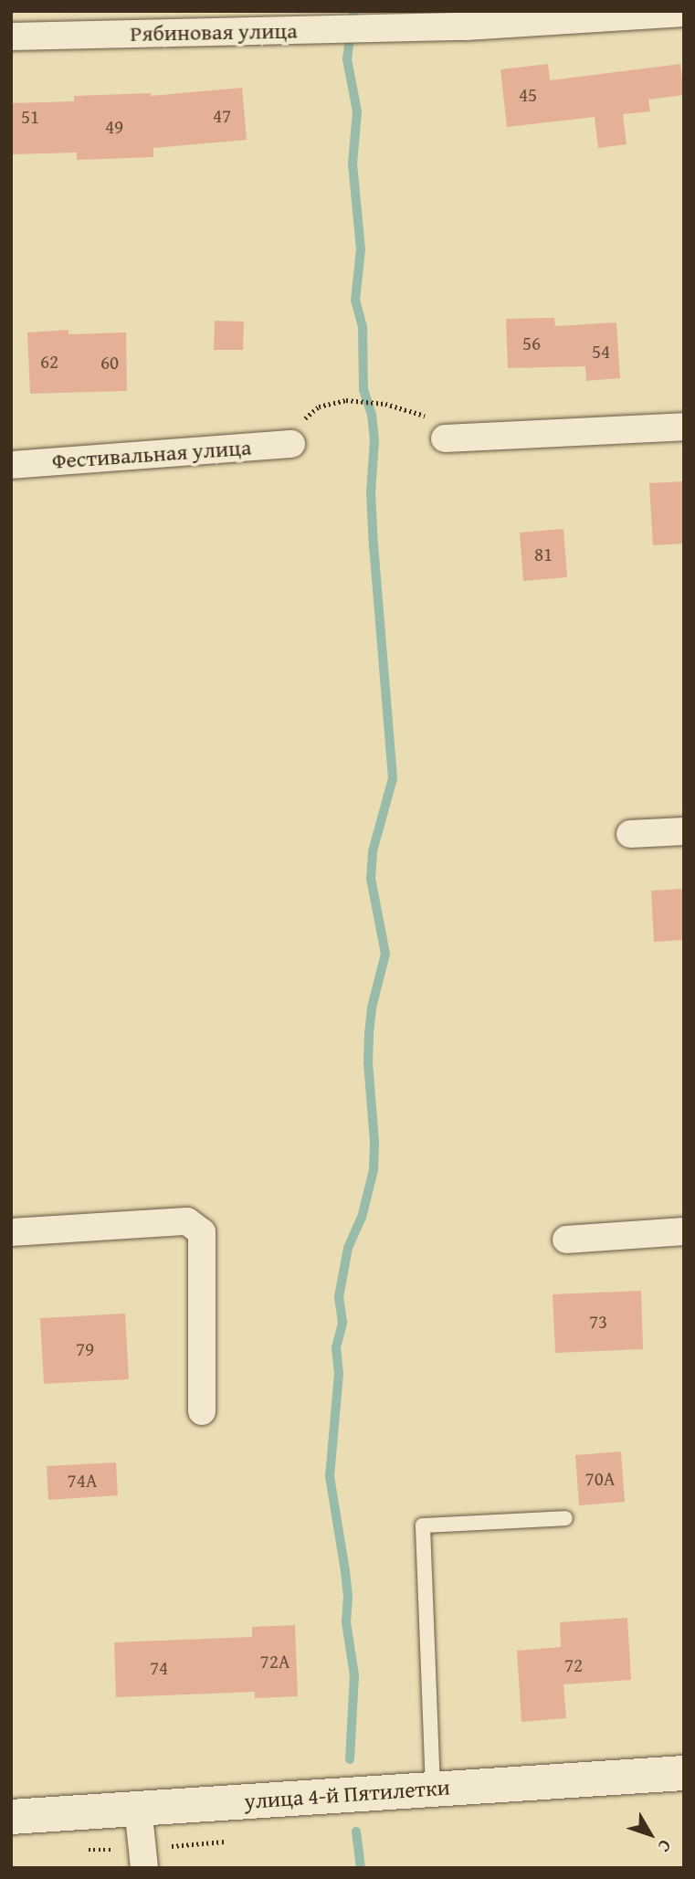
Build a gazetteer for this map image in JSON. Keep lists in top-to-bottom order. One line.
{"streets":{"street":["Рябиновая улица","Фестивальная улица","улица 4-й Пятилетки"]},"house_numbers":["45","47","51","49","56","54","62","60","81","73","79","70А","74А","72А","72","74"],"north":"bottom right"}
